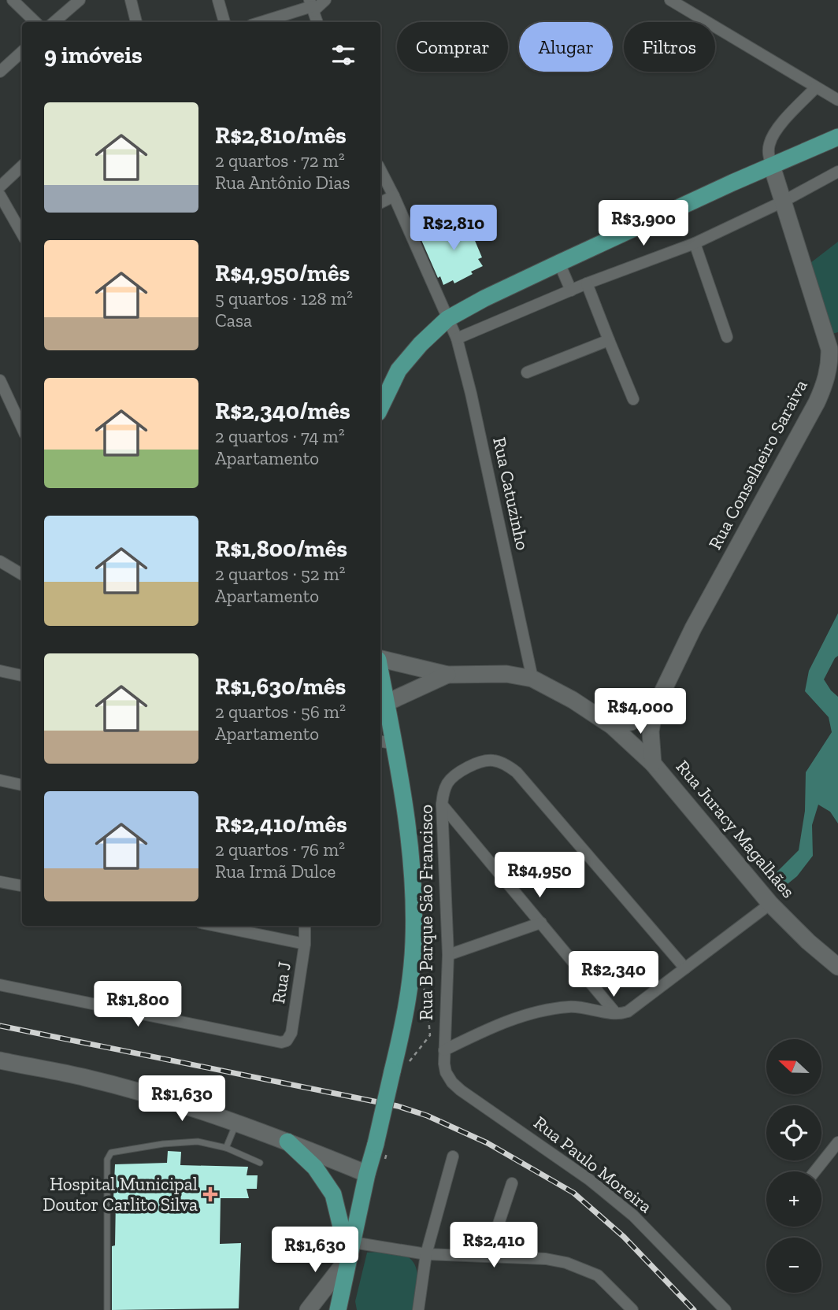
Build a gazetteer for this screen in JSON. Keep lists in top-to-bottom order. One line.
{"streets":{"street":["Rua Conselheiro Saraiva","Rua Catuzinho","Rua Juracy Magalhães","Rua B Parque São Francisco","Rua J","Rua Paulo Moreira"]},"crossings":[["Rua Conselheiro Saraiva","Rua Juracy Magalhães"],["Rua Catuzinho","Rua Juracy Magalhães"],["Rua B Parque São Francisco","Rua Paulo Moreira"]],"places":{"health":["Hospital Municipal Doutor Carlito Silva"]},"north":"left","page":{"chip":["Comprar","Alugar","Filtros"],"heading":"9 imóveis","list":[{"name":"R$2,810/mês","note":"2 quartos · 72 m² · Rua Antônio Dias"},{"name":"R$4,950/mês","note":"5 quartos · 128 m² · Casa"},{"name":"R$2,340/mês","note":"2 quartos · 74 m² · Apartamento"},{"name":"R$1,800/mês","note":"2 quartos · 52 m² · Apartamento"},{"name":"R$1,630/mês","note":"2 quartos · 56 m² · Apartamento"},{"name":"R$2,410/mês","note":"2 quartos · 76 m² · Rua Irmã Dulce"}],"price":["R$3,900","R$2,810","R$4,000","R$4,950","R$2,340","R$1,800","R$1,630","R$2,410","R$1,630"],"map_buttons":["+","−"]}}
